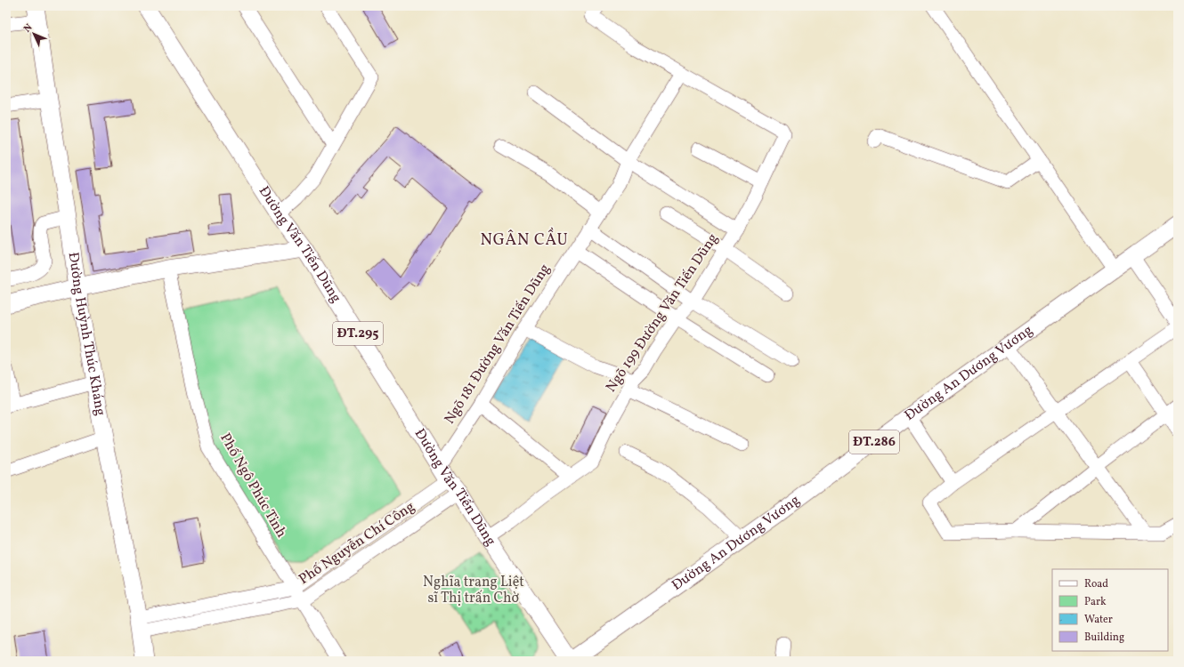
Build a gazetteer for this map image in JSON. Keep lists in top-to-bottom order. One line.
{"streets":{"main road":["Đường Văn Tiến Dũng","ĐT.295","Đường Huỳnh Thúc Kháng","Đường An Dương Vương","ĐT.286"],"street":["Ngõ 199 Đường Văn Tiến Dũng","Ngõ 181 Đường Văn Tiến Dũng","Phố Ngô Phúc Tinh","Phố Nguyễn Chí Công"]},"crossings":[["Đường Văn Tiến Dũng","Ngõ 199 Đường Văn Tiến Dũng"],["Đường Văn Tiến Dũng","Ngõ 181 Đường Văn Tiến Dũng"],["Đường Văn Tiến Dũng","Đường An Dương Vương"],["Đường Văn Tiến Dũng","Phố Nguyễn Chí Công"],["Ngõ 199 Đường Văn Tiến Dũng","Ngõ 181 Đường Văn Tiến Dũng"],["Đường Huỳnh Thúc Kháng","Phố Nguyễn Chí Công"],["Phố Ngô Phúc Tinh","Phố Nguyễn Chí Công"]],"districts":["NGÂN CẦU"],"parks":["Nghĩa trang Liệt sĩ Thị trấn Chờ"],"legend":["Road","Park","Water","Building"],"north":"top left"}
